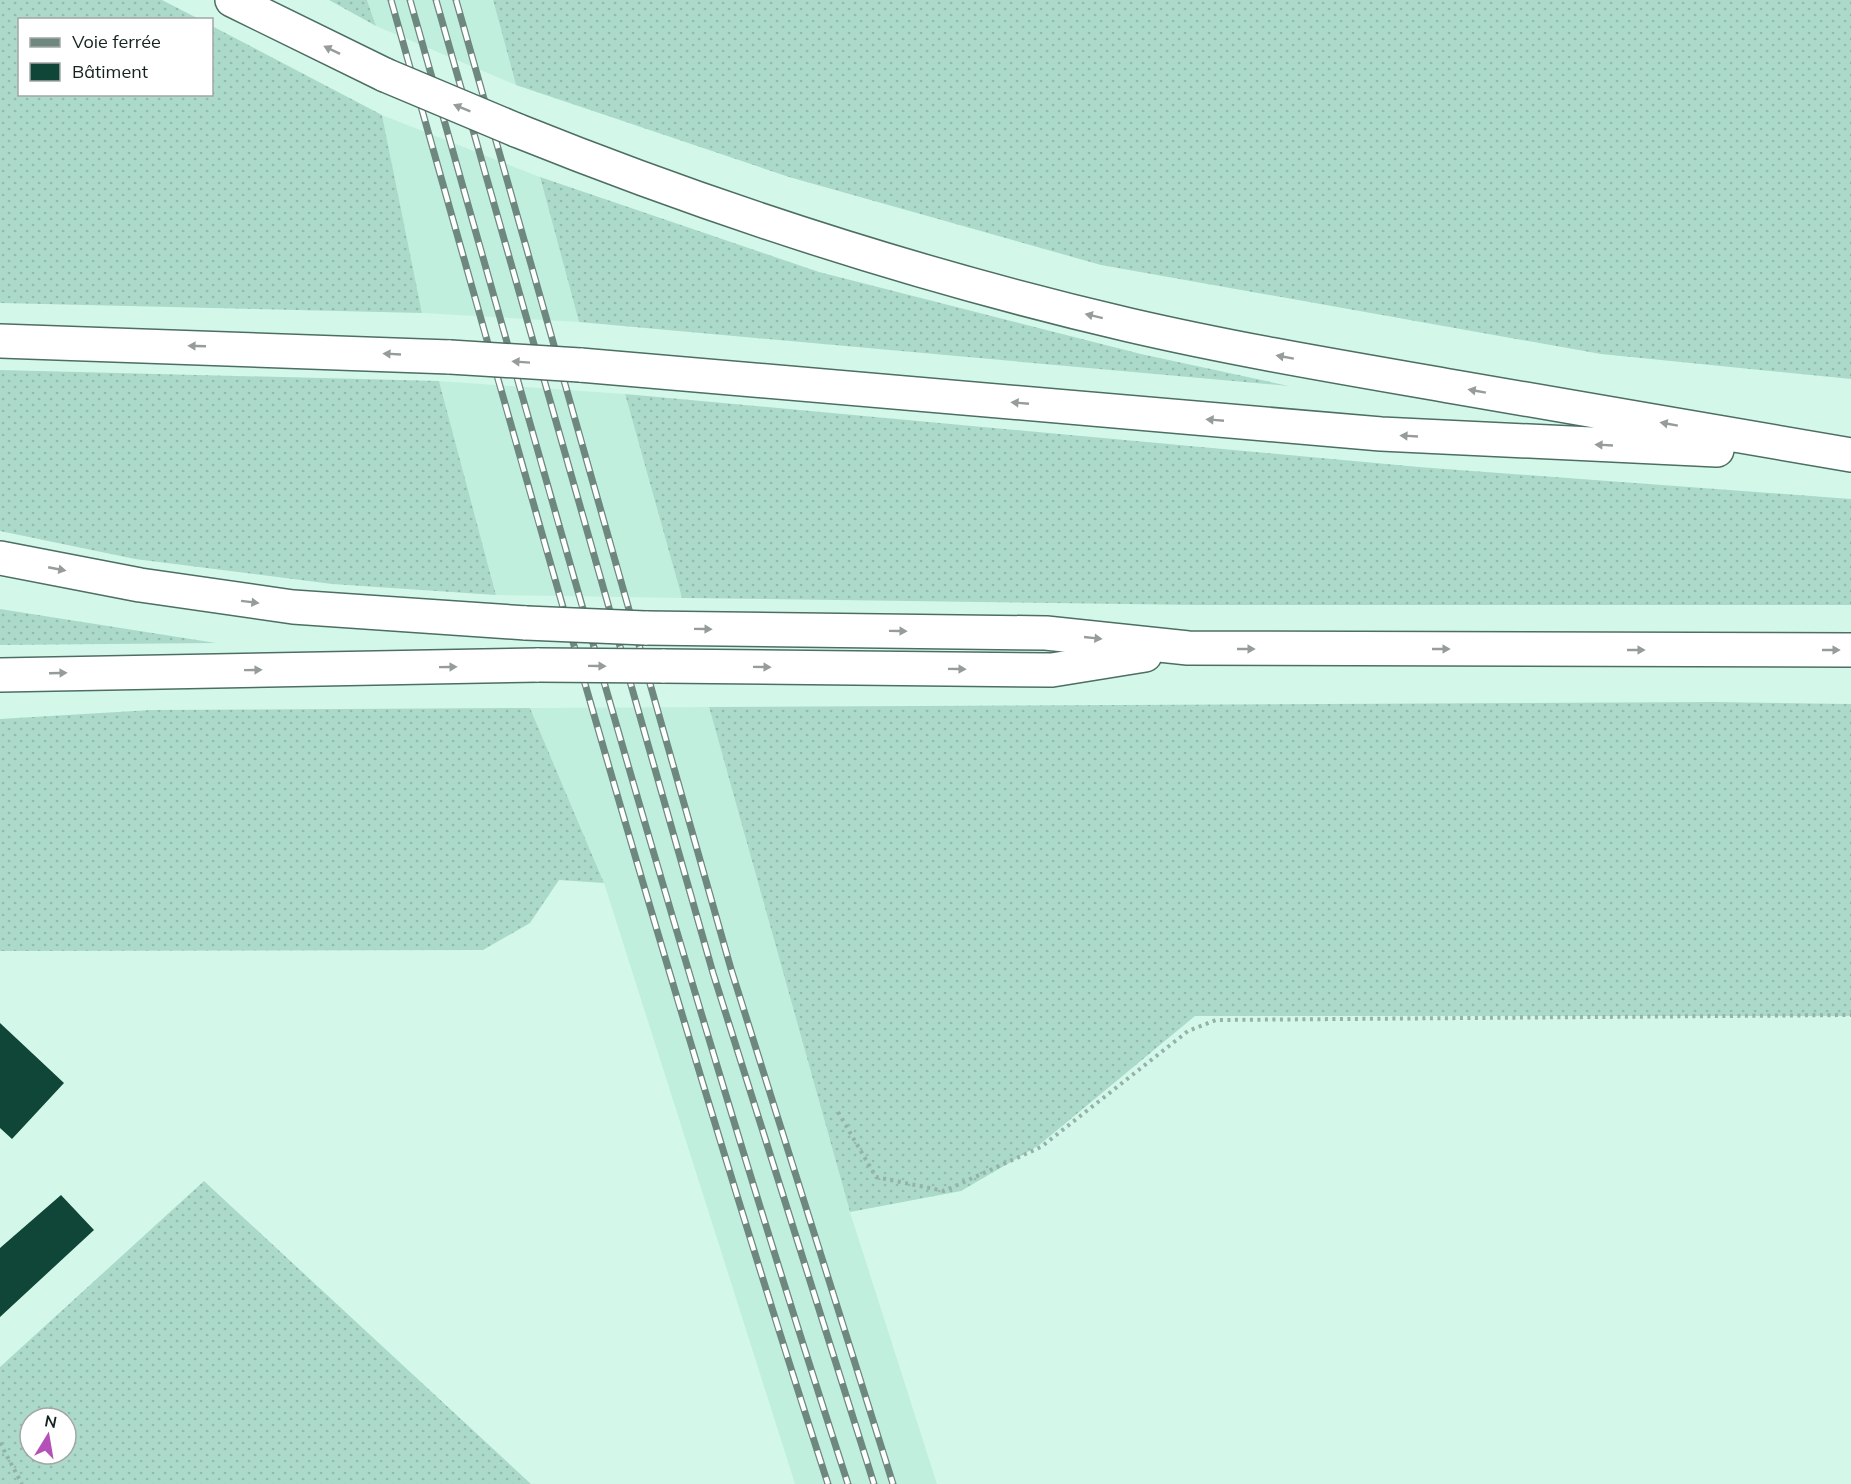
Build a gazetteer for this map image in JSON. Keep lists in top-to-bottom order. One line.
{"legend":["Voie ferrée","Bâtiment"],"north":"top"}
